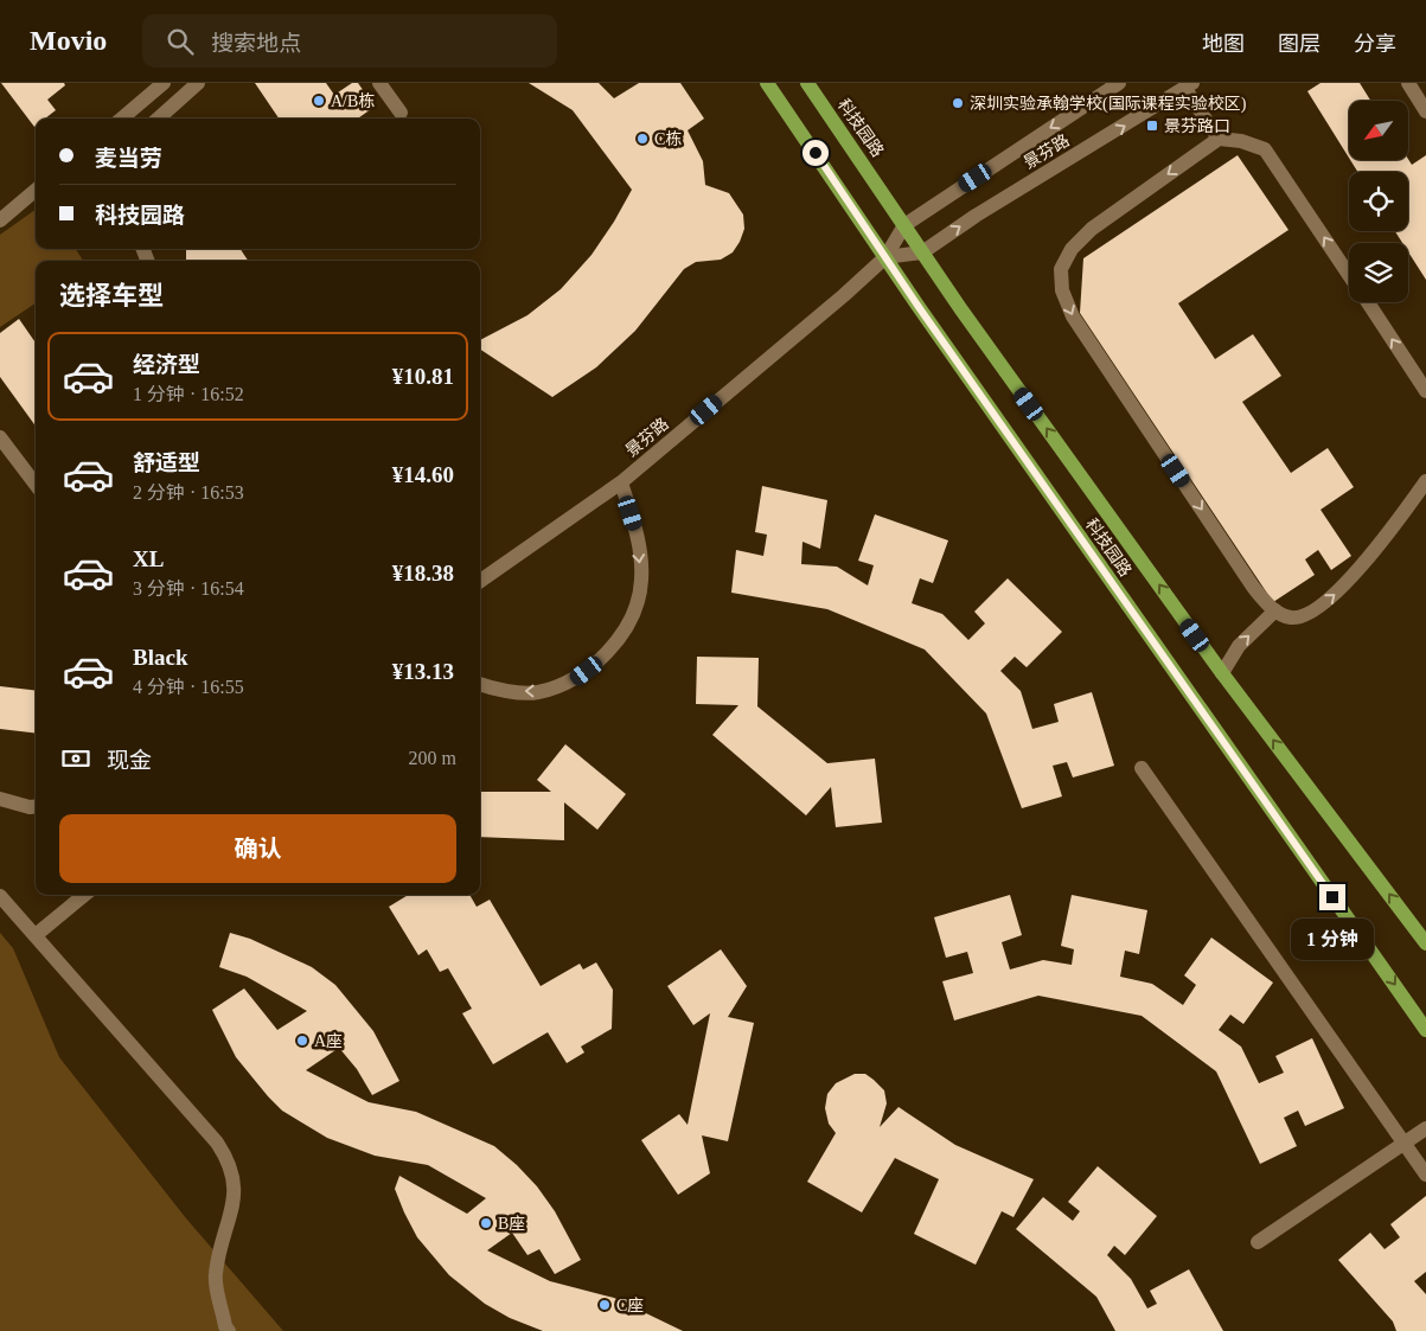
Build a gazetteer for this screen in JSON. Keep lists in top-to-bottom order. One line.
{"streets":{"main road":["科技园路"],"street":["景芬路"]},"crossings":[["科技园路","景芬路"]],"places":{"other":["A/B栋","深圳实验承翰学校(国际课程实验校区)","C栋","A座","B座","C座"],"transit":["景芬路口"]},"north":"bottom left","page":{"header":"Movio","search":"搜索地点","nav":["地图","图层","分享"],"banner":["麦当劳","科技园路"],"heading":"选择车型","list":[{"name":"经济型","note":"1 分钟 · 16:52","value":"¥10.81"},{"name":"舒适型","note":"2 分钟 · 16:53","value":"¥14.60"},{"name":"XL","note":"3 分钟 · 16:54","value":"¥18.38"},{"name":"Black","note":"4 分钟 · 16:55","value":"¥13.13"}],"pay":["现金","200 m"],"buttons":"确认","bubble":"1 分钟"}}
